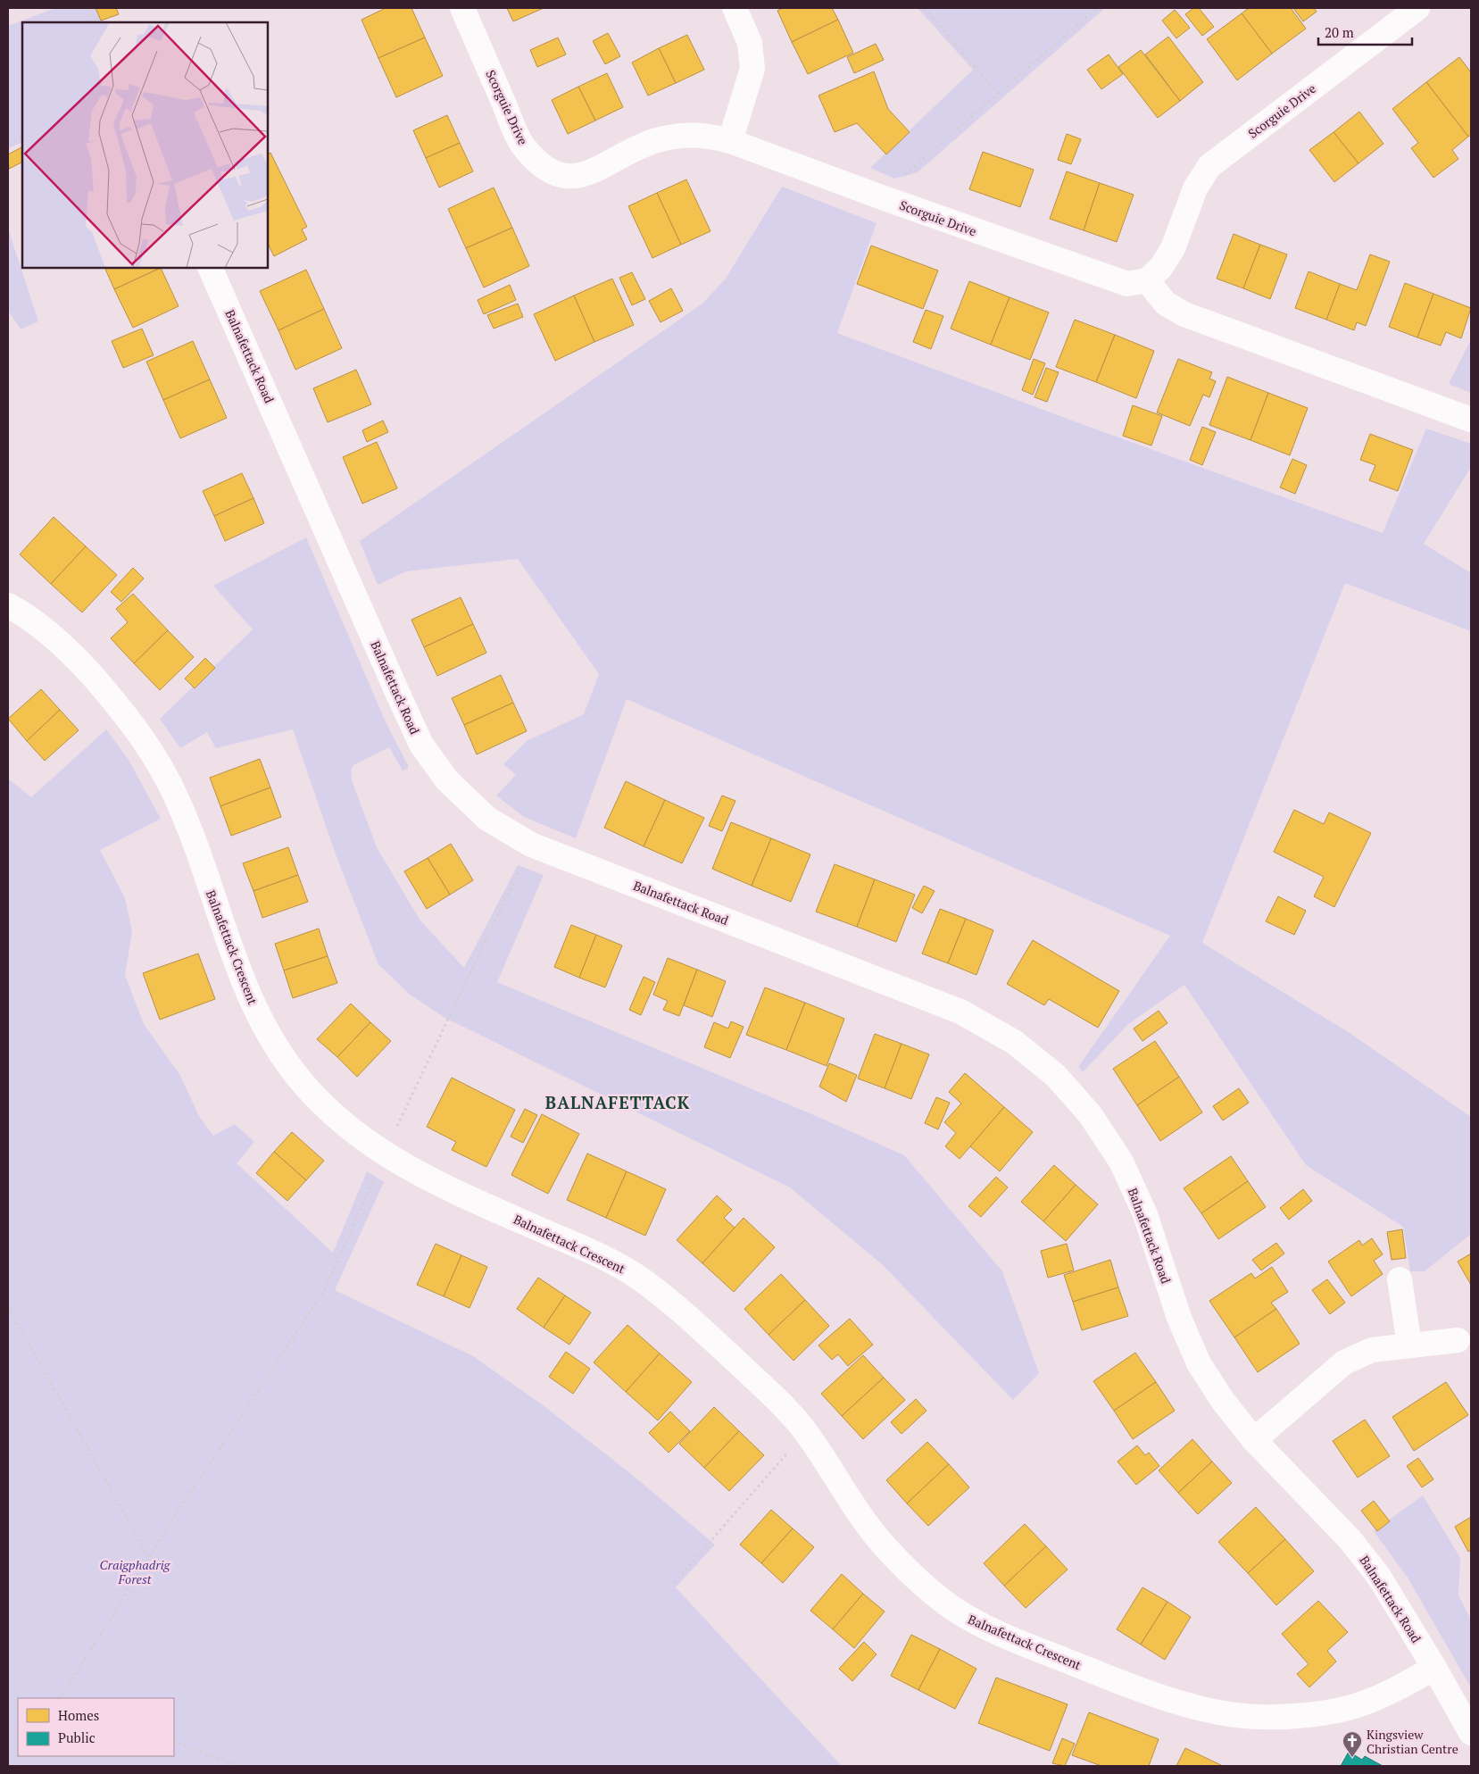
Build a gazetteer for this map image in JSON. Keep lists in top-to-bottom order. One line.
{"streets":{"street":["Scorguie Drive","Balnafettack Road","Balnafettack Crescent"]},"crossings":[["Balnafettack Road","Balnafettack Crescent"]],"districts":["BALNAFETTACK"],"parks":["Craigphadrig Forest"],"places":{"church":["Kingsview Christian Centre"]},"legend":["Homes","Public"],"scale_bar":"20 m"}
